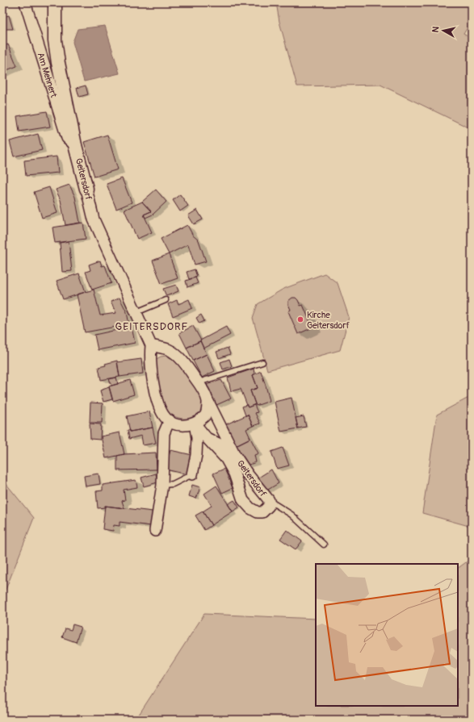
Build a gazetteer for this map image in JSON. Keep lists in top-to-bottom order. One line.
{"streets":{"street":["Am Mehnert","Geitersdorf"]},"crossings":[["Am Mehnert","Geitersdorf"]],"districts":["GEITERSDORF"],"places":["Kirche Geitersdorf"],"north":"left"}
